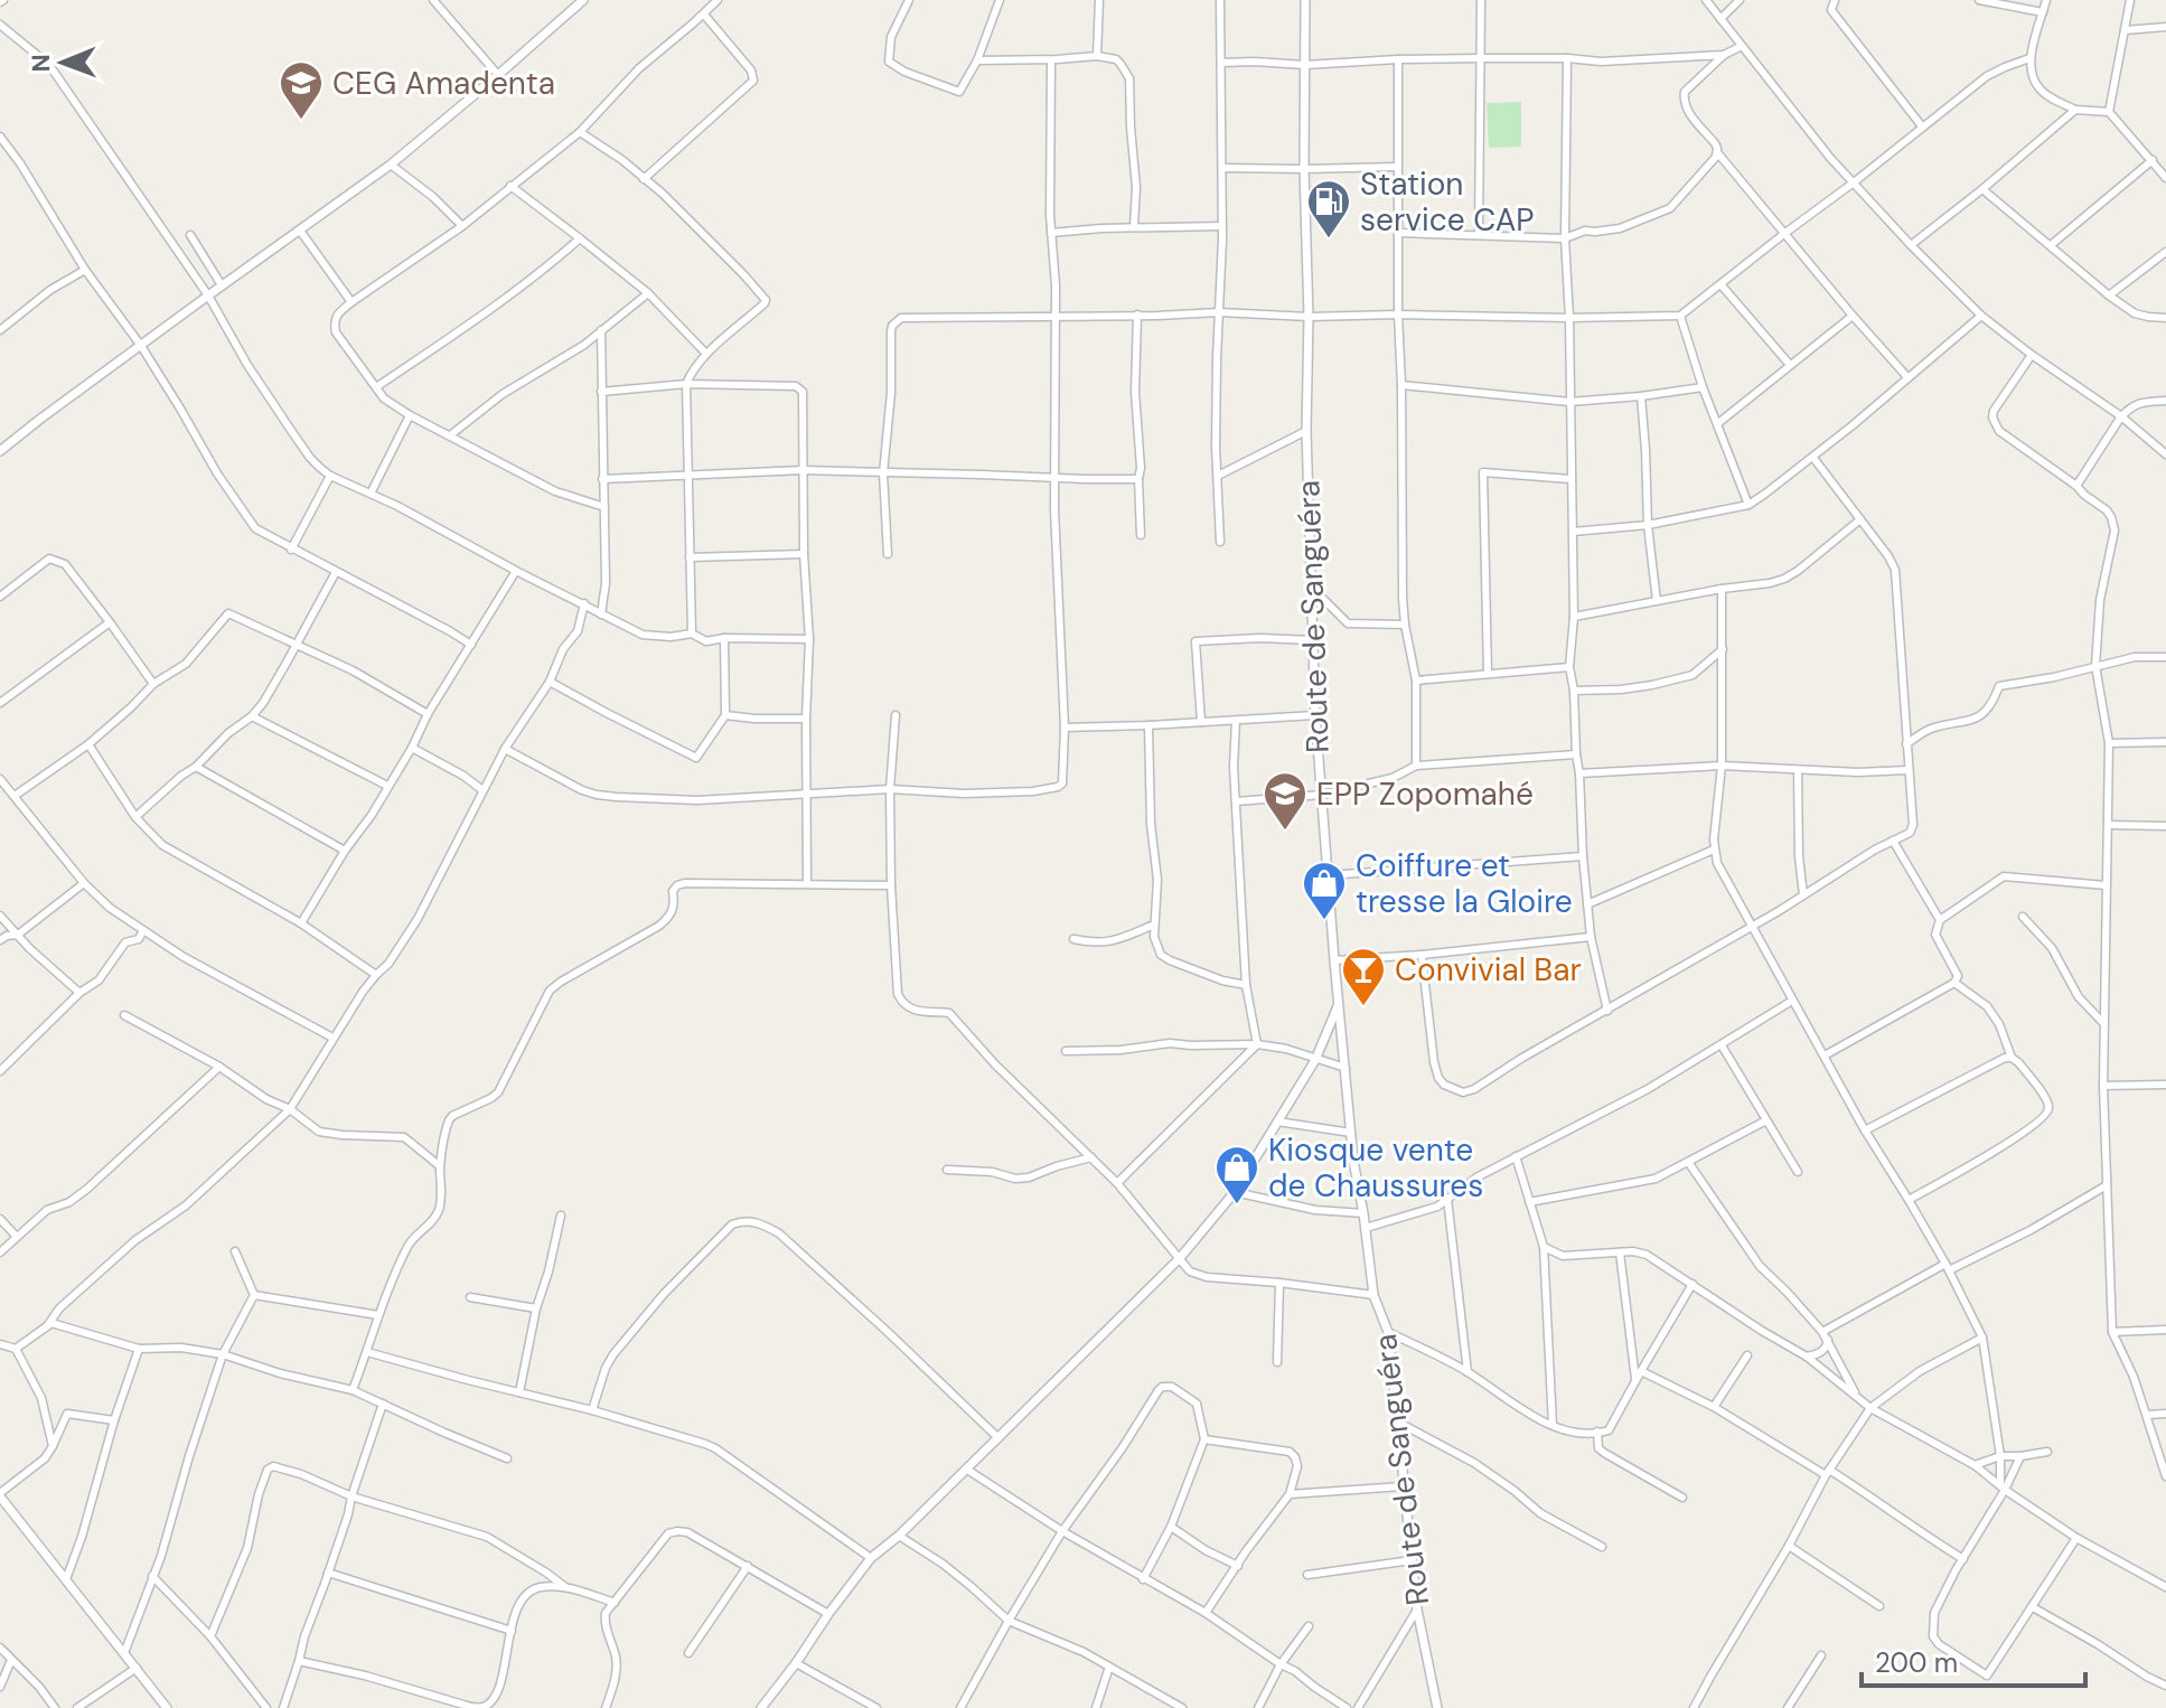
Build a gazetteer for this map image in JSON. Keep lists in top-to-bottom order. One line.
{"streets":{"street":["Route de Sanguéra"]},"places":{"school or university":["CEG Amadenta","EPP Zopomahé"],"fuel station":["Station service CAP"],"shop":["Coiffure et tresse la Gloire","Kiosque vente de Chaussures"],"bar":["Convivial Bar"]},"scale_bar":"200 m","north":"left"}
